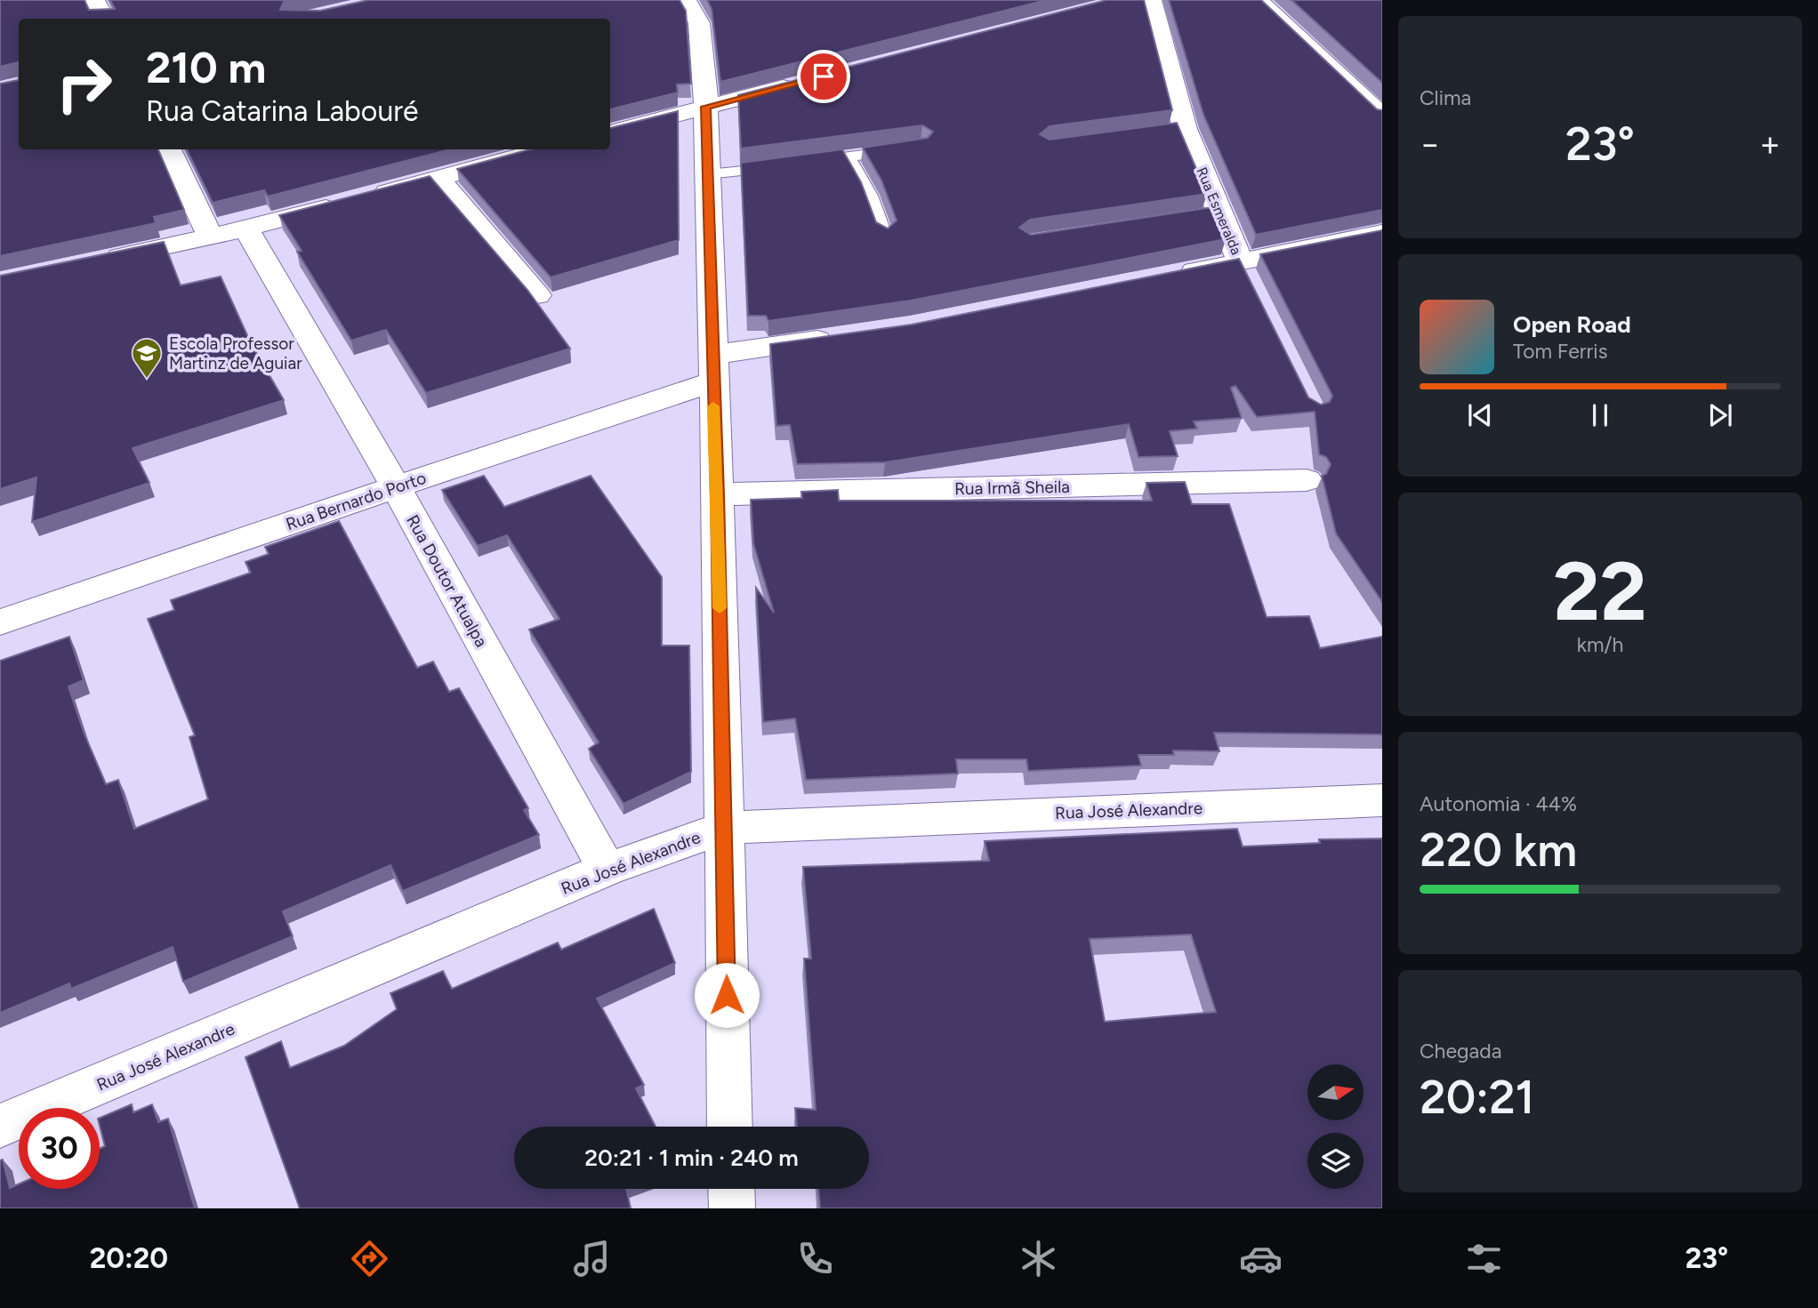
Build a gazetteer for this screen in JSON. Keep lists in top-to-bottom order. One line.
{"streets":{"street":["Rua Esmeralda","Rua Irmã Sheila","Rua Bernardo Porto","Rua Doutor Atualpa","Rua José Alexandre"]},"crossings":[["Rua Bernardo Porto","Rua Doutor Atualpa"],["Rua Doutor Atualpa","Rua José Alexandre"]],"places":{"school or university":["Escola Professor Martinz de Aguiar"]},"north":"right","page":{"tile":["Clima",["22","km/h"],["Autonomia · 44%","220 km"],["Chegada","20:21"]],"turn":["210 m","Rua Catarina Labouré"],"heat":["−","23°","+"],"song":["Open Road","Tom Ferris"],"limit":"30","trip":"20:21 · 1 min · 240 m","tabs":["20:20","23°"]}}
